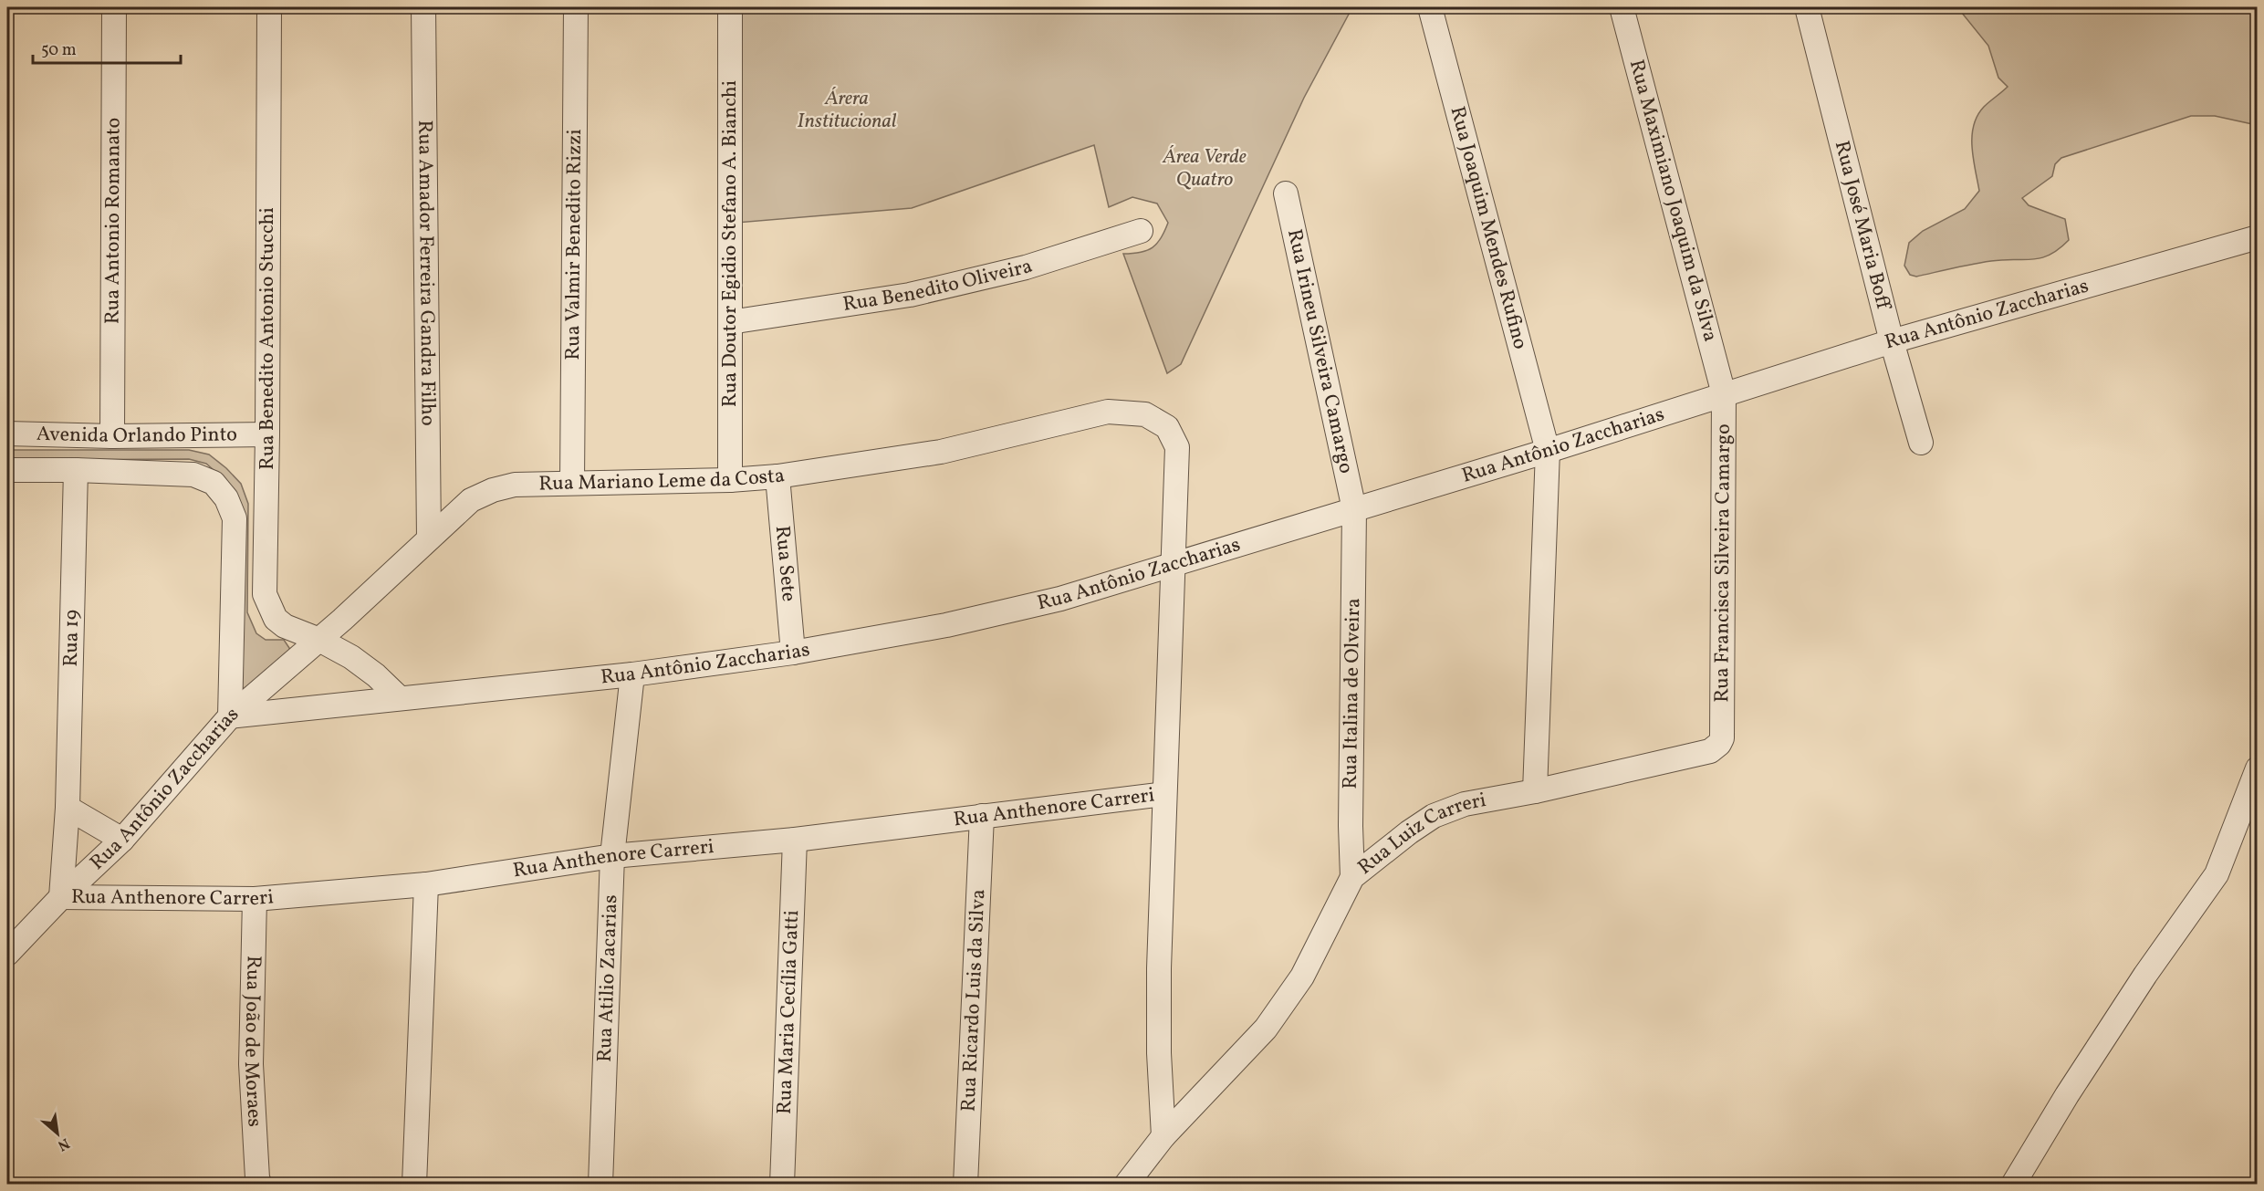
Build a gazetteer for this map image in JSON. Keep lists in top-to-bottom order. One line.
{"streets":{"street":["Rua Maximiano Joaquim da Silva","Rua Antonio Romanato","Rua José Maria Boff","Rua Joaquim Mendes Rufino","Rua Doutor Egidio Stefano A. Bianchi","Rua Valmir Benedito Rizzi","Rua Amador Ferreira Gandra Filho","Rua Benedito Oliveira","Rua Antônio Zaccharias","Rua Benedito Antonio Stucchi","Rua Irineu Silveira Camargo","Avenida Orlando Pinto","Rua Mariano Leme da Costa","Rua Francisca Silveira Camargo","Rua Sete","Rua 19","Rua Italina de Olveira","Rua Anthenore Carreri","Rua Luiz Carreri","Rua Atilio Zacarias","Rua Ricardo Luis da Silva","Rua Maria Cecília Gatti","Rua João de Moraes"]},"crossings":[["Rua Maximiano Joaquim da Silva","Rua Antônio Zaccharias"],["Rua Maximiano Joaquim da Silva","Rua Francisca Silveira Camargo"],["Rua Antonio Romanato","Avenida Orlando Pinto"],["Rua José Maria Boff","Rua Antônio Zaccharias"],["Rua Joaquim Mendes Rufino","Rua Antônio Zaccharias"],["Rua Joaquim Mendes Rufino","Rua Luiz Carreri"],["Rua Doutor Egidio Stefano A. Bianchi","Rua Benedito Oliveira"],["Rua Doutor Egidio Stefano A. Bianchi","Rua Mariano Leme da Costa"],["Rua Valmir Benedito Rizzi","Rua Mariano Leme da Costa"],["Rua Amador Ferreira Gandra Filho","Rua Mariano Leme da Costa"],["Rua Antônio Zaccharias","Rua Benedito Antonio Stucchi"],["Rua Antônio Zaccharias","Rua Irineu Silveira Camargo"],["Rua Antônio Zaccharias","Avenida Orlando Pinto"],["Rua Antônio Zaccharias","Rua Mariano Leme da Costa"],["Rua Antônio Zaccharias","Rua Francisca Silveira Camargo"],["Rua Antônio Zaccharias","Rua Sete"],["Rua Antônio Zaccharias","Rua 19"],["Rua Antônio Zaccharias","Rua Italina de Olveira"],["Rua Antônio Zaccharias","Rua Anthenore Carreri"],["Rua Antônio Zaccharias","Rua Atilio Zacarias"],["Rua Benedito Antonio Stucchi","Avenida Orlando Pinto"],["Rua Benedito Antonio Stucchi","Rua Mariano Leme da Costa"],["Rua Irineu Silveira Camargo","Rua Italina de Olveira"],["Avenida Orlando Pinto","Rua Mariano Leme da Costa"],["Avenida Orlando Pinto","Rua 19"],["Rua Mariano Leme da Costa","Rua Sete"],["Rua Francisca Silveira Camargo","Rua Luiz Carreri"],["Rua 19","Rua Anthenore Carreri"],["Rua Italina de Olveira","Rua Luiz Carreri"],["Rua Anthenore Carreri","Rua Atilio Zacarias"],["Rua Anthenore Carreri","Rua Ricardo Luis da Silva"],["Rua Anthenore Carreri","Rua Maria Cecília Gatti"],["Rua Anthenore Carreri","Rua João de Moraes"]],"parks":["Árera Institucional","Área Verde Quatro"],"scale_bar":"50 m","north":"bottom right"}
